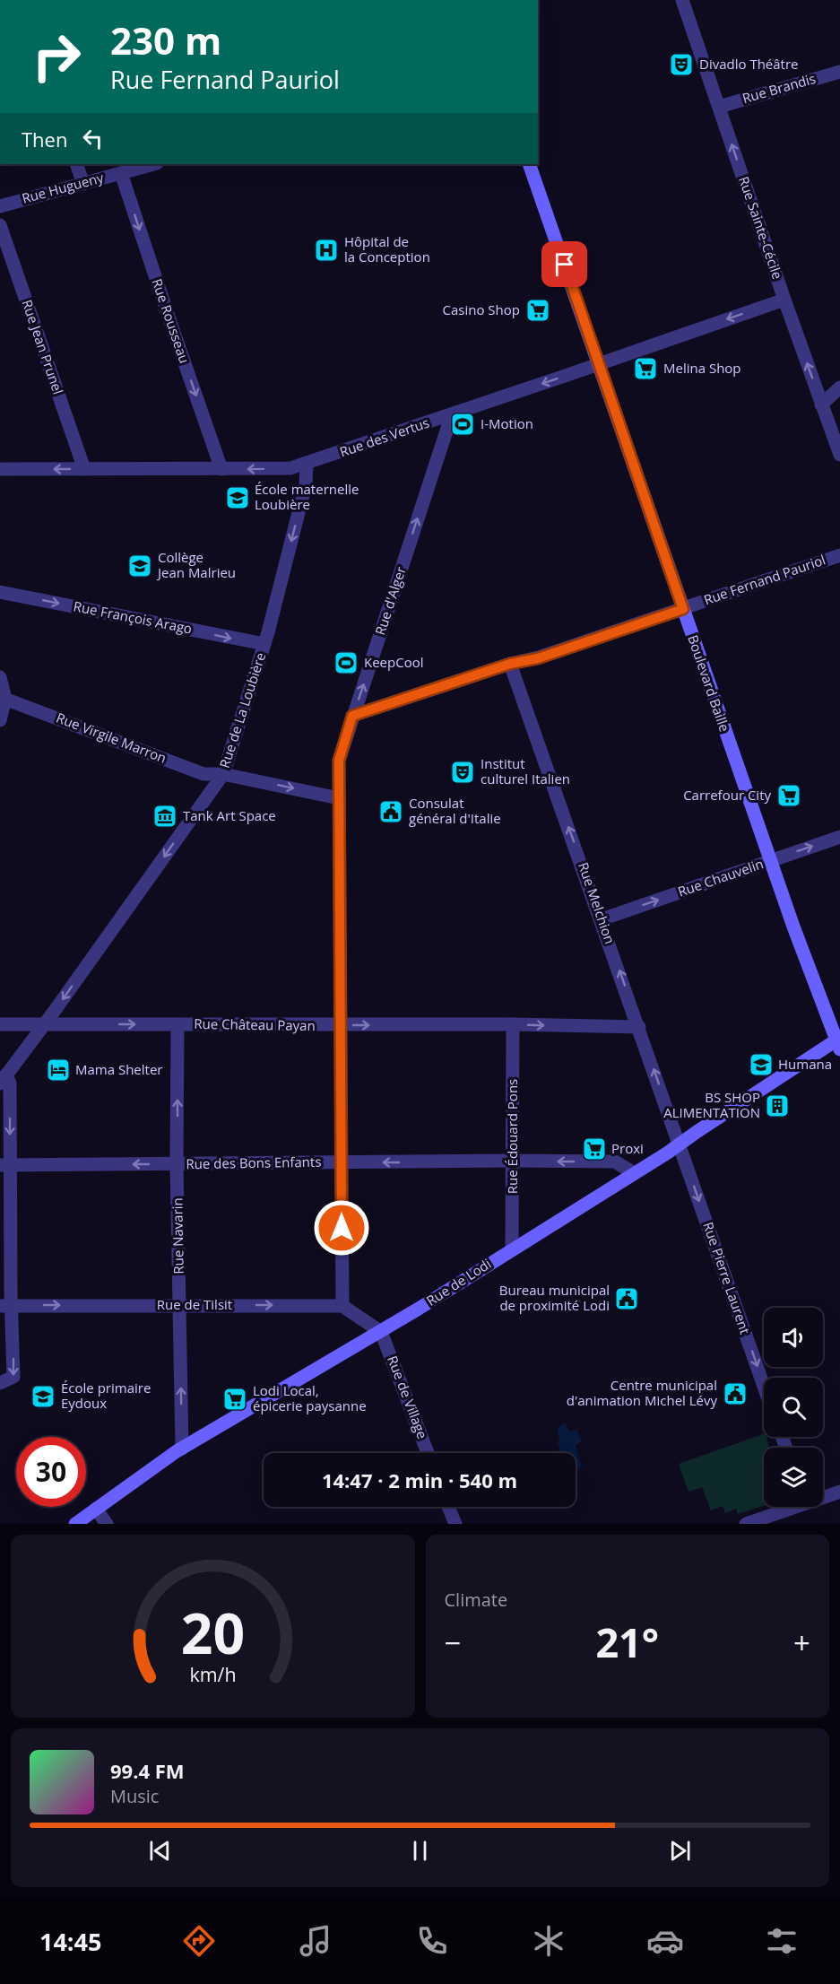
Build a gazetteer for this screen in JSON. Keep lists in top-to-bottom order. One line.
{"streets":{"main road":["Boulevard Baille","Rue de Lodi"],"street":["Rue Brandis","Rue Hugueny","Rue Sainte-Cécile","Rue Rousseau","Rue Jean Prunel","Rue des Vertus","Rue Fernand Pauriol","Rue d'Alger","Rue François Arago","Rue de La Loubière","Rue Virgile Marron","Rue Chauvelin","Rue Melchion","Rue Château Payan","Rue Édouard Pons","Rue des Bons Enfants","Rue Navarin","Rue Pierre Laurent","Rue de Tilsit","Rue de Village"]},"crossings":[["Rue Brandis","Rue Sainte-Cécile"],["Rue Hugueny","Rue Rousseau"],["Rue Sainte-Cécile","Rue des Vertus"],["Rue Rousseau","Rue des Vertus"],["Rue Jean Prunel","Rue des Vertus"],["Rue des Vertus","Rue d'Alger"],["Rue des Vertus","Boulevard Baille"],["Rue des Vertus","Rue de La Loubière"],["Rue Fernand Pauriol","Rue d'Alger"],["Rue Fernand Pauriol","Boulevard Baille"],["Rue Fernand Pauriol","Rue Melchion"],["Rue d'Alger","Rue Virgile Marron"],["Rue d'Alger","Rue Château Payan"],["Rue d'Alger","Rue des Bons Enfants"],["Rue d'Alger","Rue de Tilsit"],["Rue François Arago","Rue de La Loubière"],["Boulevard Baille","Rue Chauvelin"],["Boulevard Baille","Rue de Lodi"],["Rue de La Loubière","Rue Virgile Marron"],["Rue de La Loubière","Rue Château Payan"],["Rue Chauvelin","Rue Melchion"],["Rue Melchion","Rue Château Payan"],["Rue Melchion","Rue Pierre Laurent"],["Rue Melchion","Rue de Lodi"],["Rue Château Payan","Rue Édouard Pons"],["Rue Château Payan","Rue Navarin"],["Rue Édouard Pons","Rue des Bons Enfants"],["Rue Édouard Pons","Rue de Lodi"],["Rue des Bons Enfants","Rue Navarin"],["Rue des Bons Enfants","Rue de Lodi"],["Rue Navarin","Rue de Lodi"],["Rue Navarin","Rue de Tilsit"],["Rue Pierre Laurent","Rue de Lodi"],["Rue de Lodi","Rue de Village"]],"one_way":["Rue Sainte-Cécile","Rue Rousseau","Rue des Vertus","Rue François Arago","Rue de La Loubière","Rue Chauvelin","Rue Melchion","Rue Château Payan","Rue des Bons Enfants","Rue Navarin","Rue Pierre Laurent","Rue de Tilsit"],"places":{"theatre":["Divadlo Théâtre","Institut culturel Italien"],"hospital":["Hôpital de la Conception"],"supermarket":["Casino Shop","Melina Shop","Carrefour City","Proxi","Lodi Local, épicerie paysanne"],"sports":["I-Motion","KeepCool"],"school or university":["École maternelle Loubière","Collège Jean Malrieu","Humana","École primaire Eydoux"],"public building":["Consulat général d'Italie","Bureau municipal de proximité Lodi","Centre municipal d'animation Michel Lévy"],"museum":["Tank Art Space"],"hotel":["Mama Shelter"],"building":["BS SHOP ALIMENTATION"]},"page":{"turn":["230 m","Rue Fernand Pauriol"],"then":"Then","limit":"30","trip":"14:47 · 2 min · 540 m","tile":"Climate","heat":["−","21°","+"],"song":["99.4 FM","Music"],"tabs":"14:45","gauge":["20","km/h"]}}
